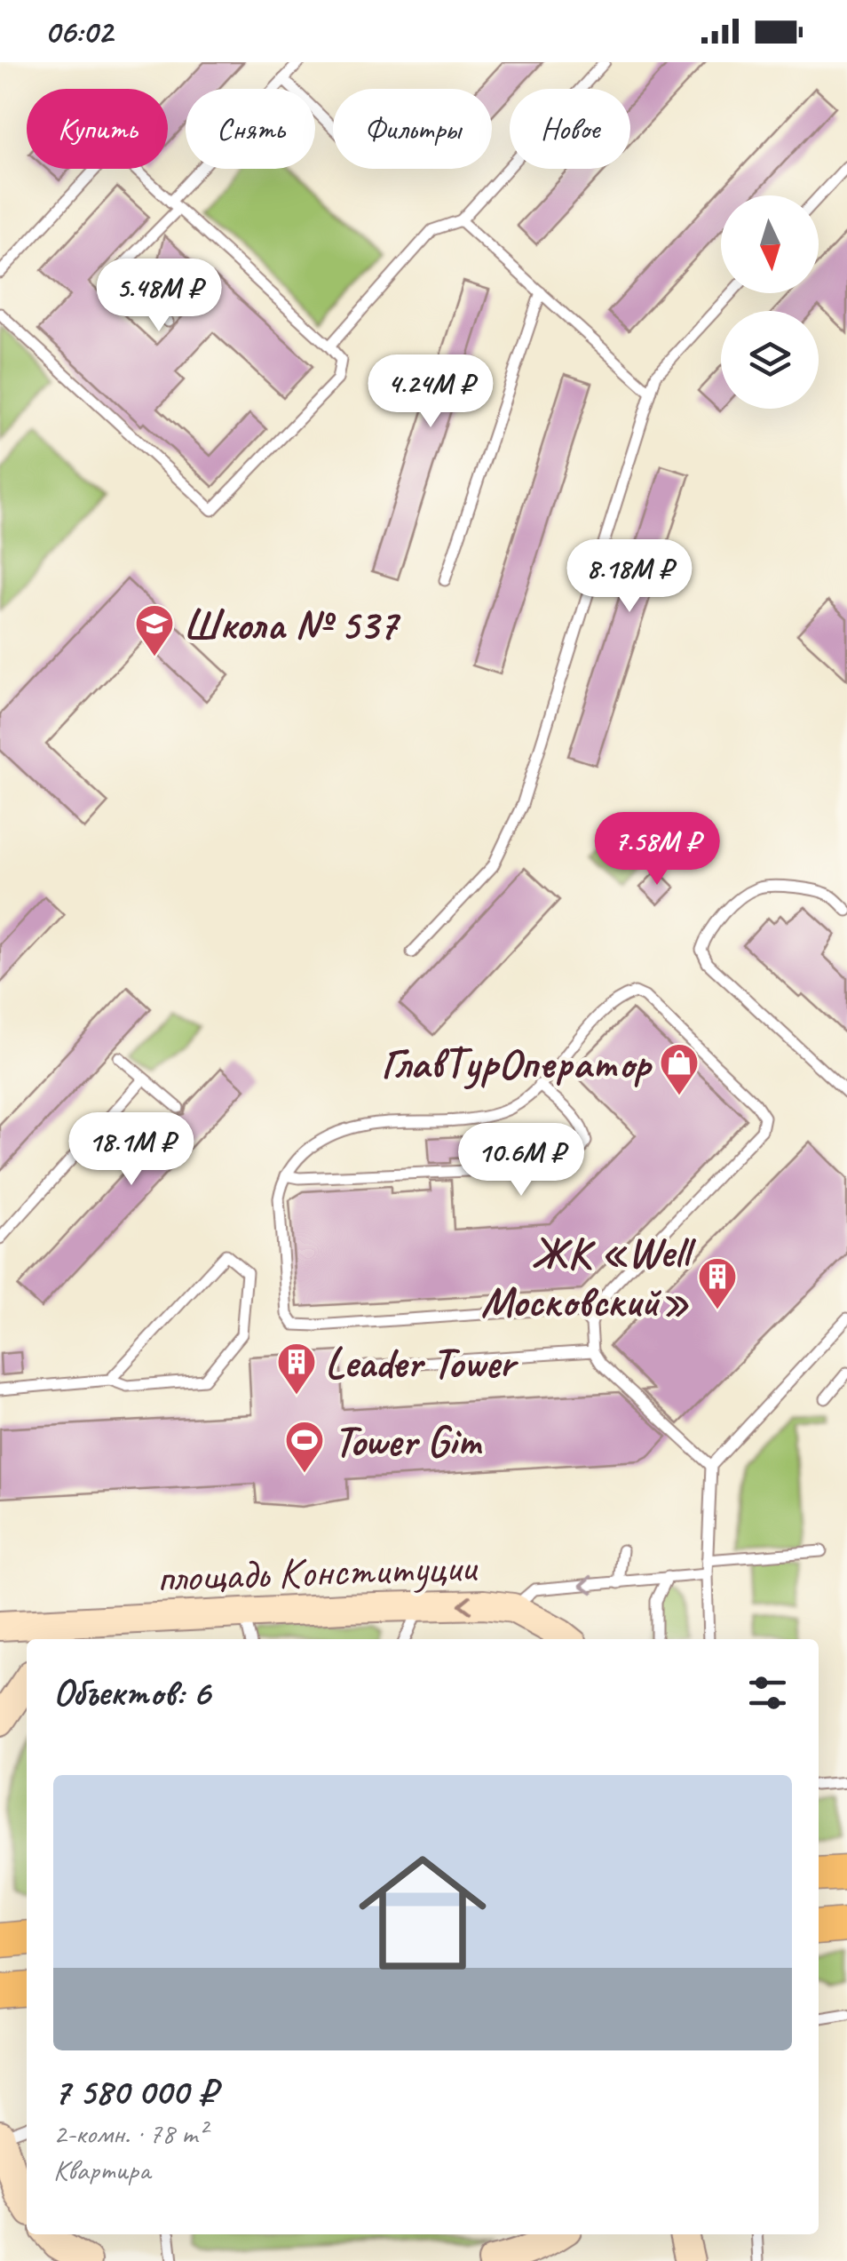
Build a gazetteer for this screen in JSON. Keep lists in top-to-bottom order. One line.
{"streets":{"main road":["площадь Конституции"]},"places":{"school or university":["Школа № 537"],"shop":["ГлавТурОператор"],"building":["ЖК «Well Московский»","Leader Tower"],"sports":["Tower Gim"]},"north":"bottom","page":{"status":"06:02","chip":["Купить","Снять","Фильтры","Новое"],"price":["5.48M ₽","4.24M ₽","8.18M ₽","7.58M ₽","18.1M ₽","10.6M ₽"],"heading":"Объектов: 6","list":[{"name":"7 580 000 ₽","note":"2-комн. · 78 m² · Квартира"}]}}
